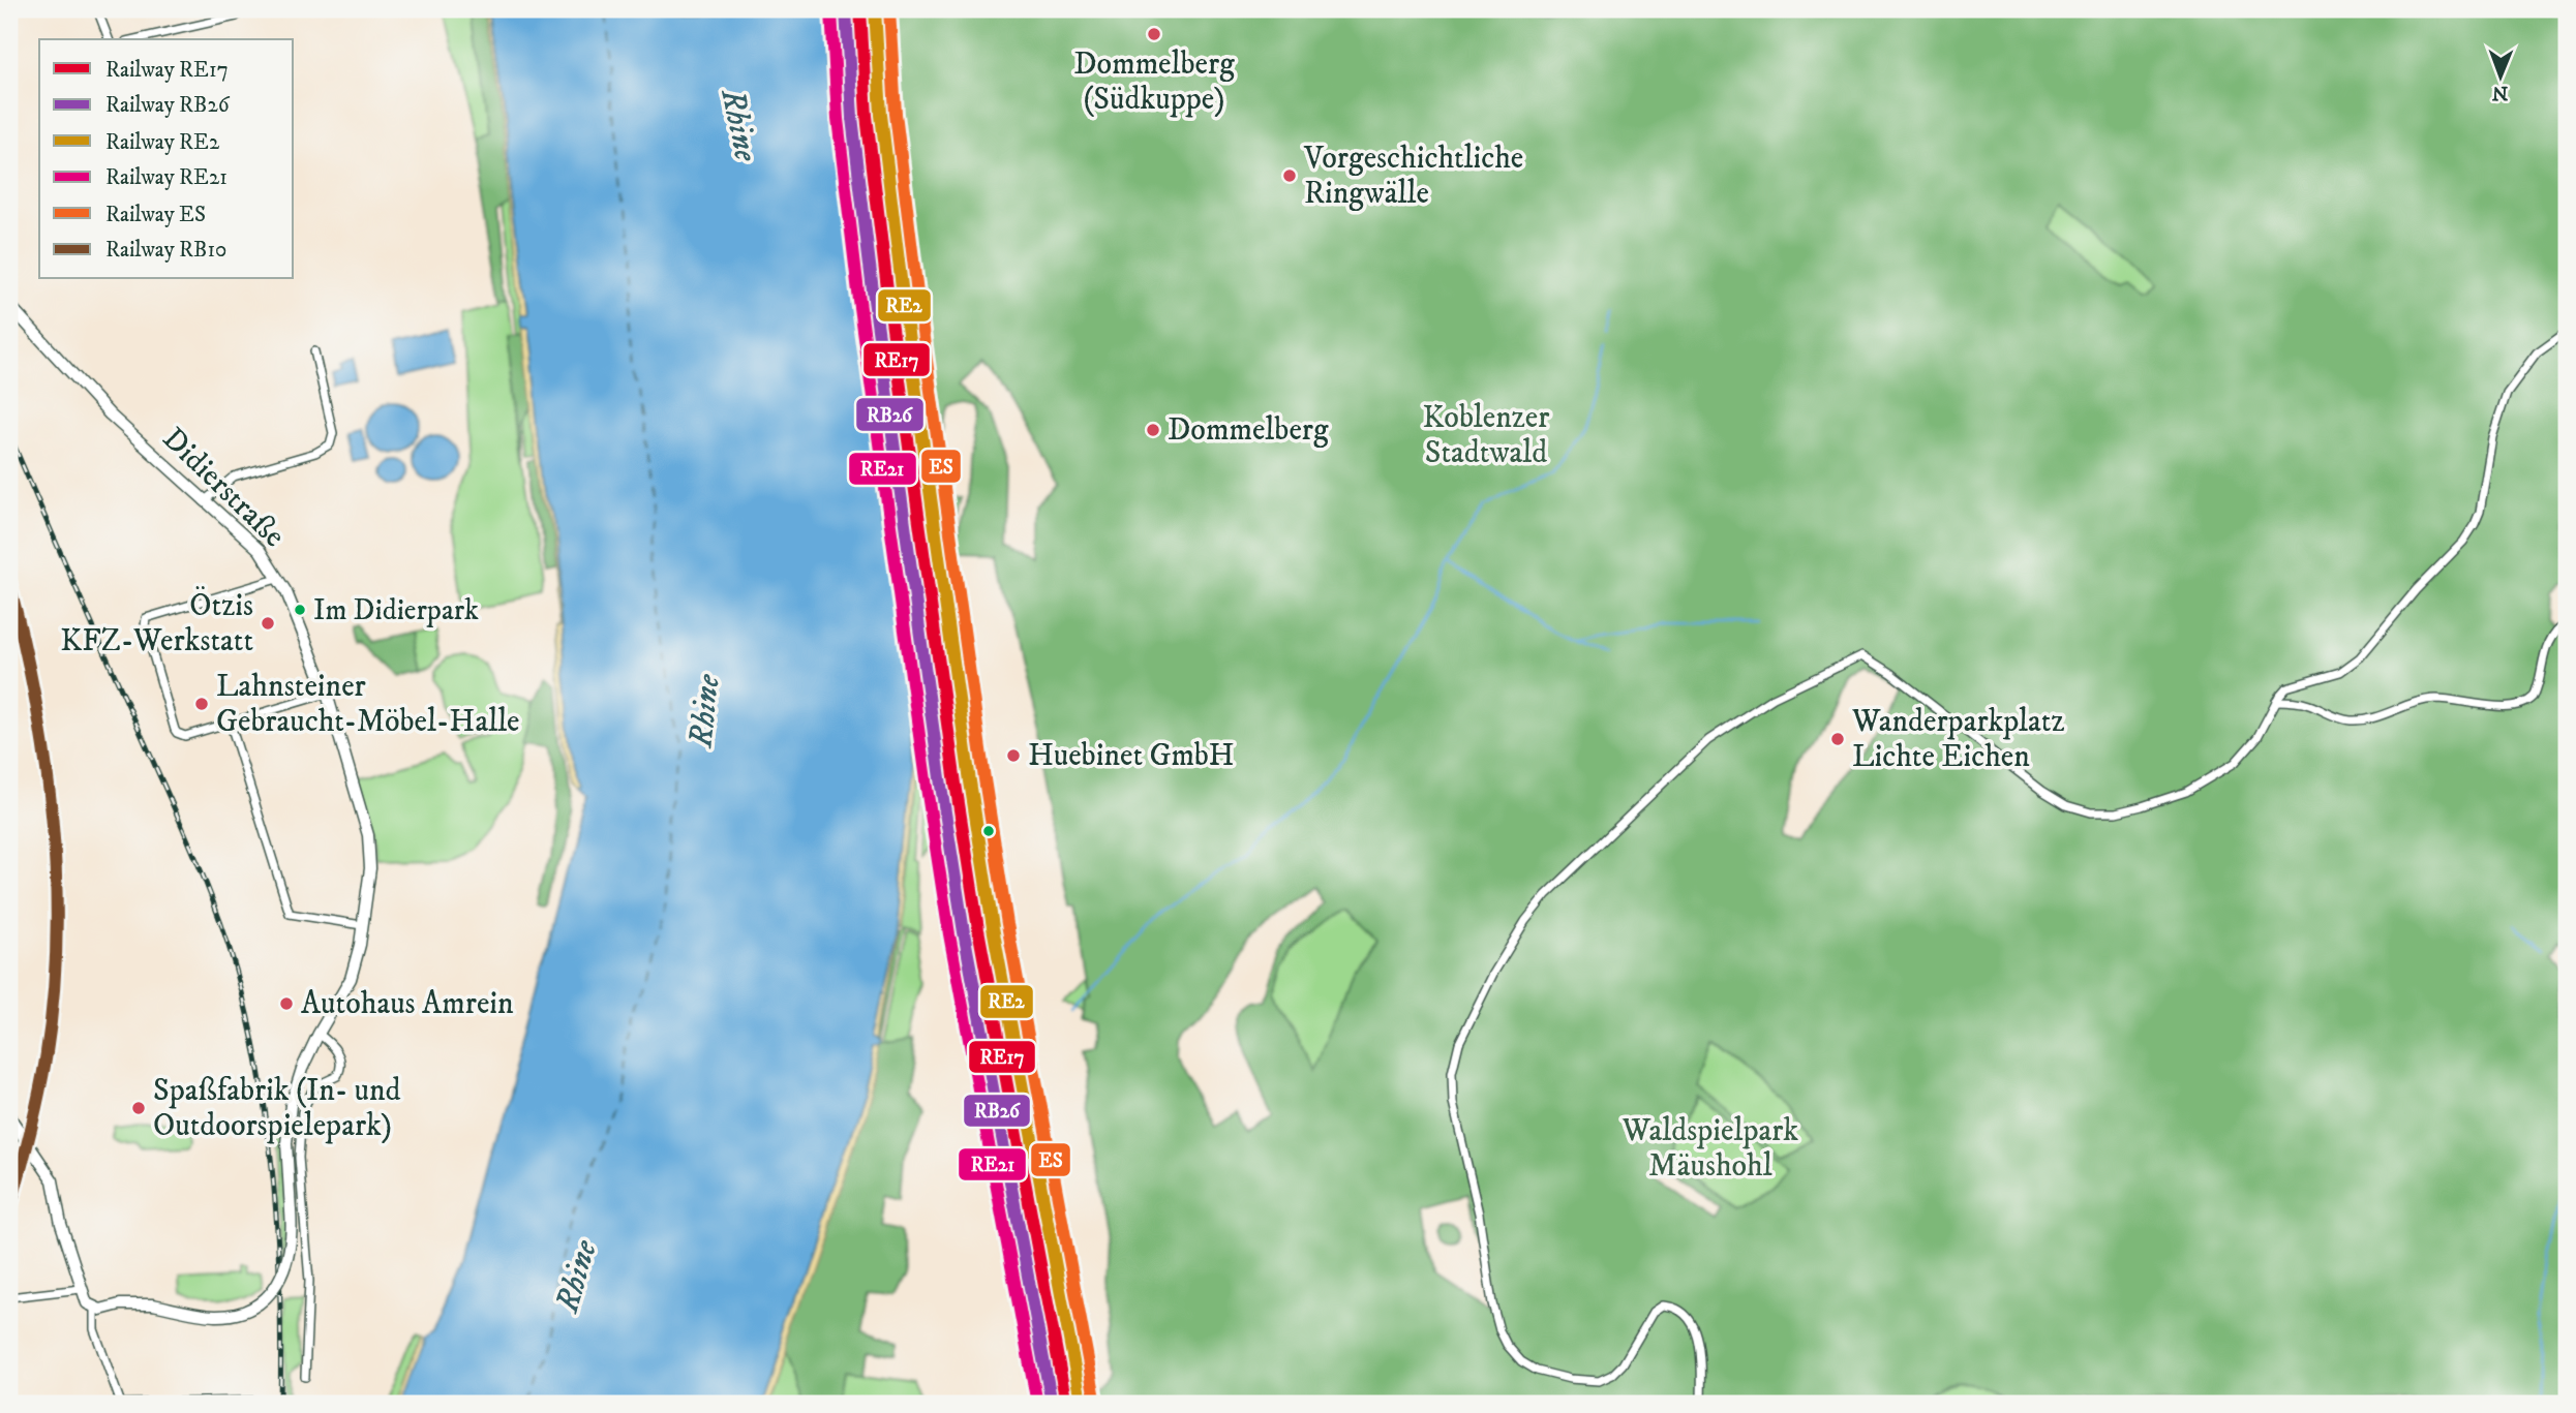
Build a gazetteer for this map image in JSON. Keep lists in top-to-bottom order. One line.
{"streets":{"street":["Didierstraße"]},"water":["Rhine"],"parks":["Koblenzer Stadtwald","Waldspielpark Mäushohl"],"places":["Dommelberg (Südkuppe)","Vorgeschichtliche Ringwälle","Dommelberg","Im Didierpark","Ötzis KFZ-Werkstatt","Lahnsteiner Gebraucht-Möbel-Halle","Wanderparkplatz Lichte Eichen","Huebinet GmbH","Autohaus Amrein","Spaßfabrik (In- und Outdoorspielepark)"],"lines":["rail line RE17","rail line RE2","rail line ES","rail line RB26","rail line RE21","rail line RB10"],"legend":["Railway RE17","Railway RB26","Railway RE2","Railway RE21","Railway ES","Railway RB10"],"north":"bottom"}
